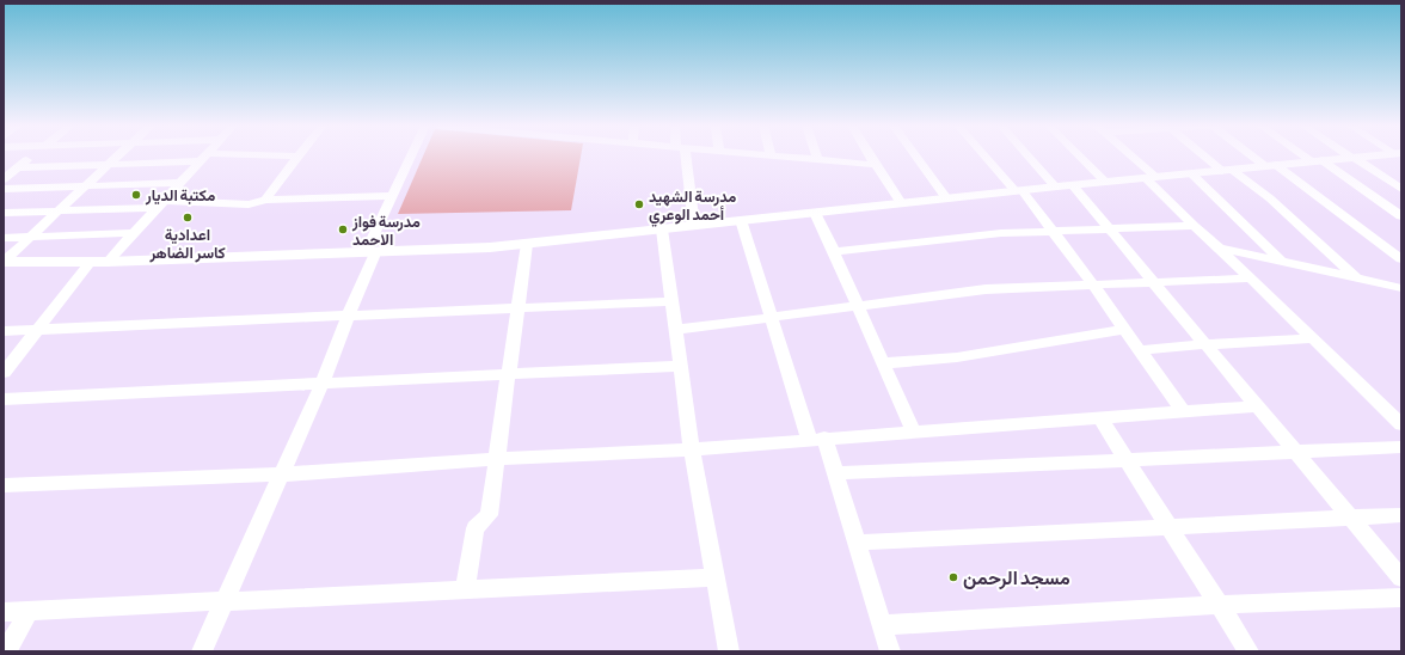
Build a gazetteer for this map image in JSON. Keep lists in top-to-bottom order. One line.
{"places":["مكتبة الديار","مدرسة الشهيد أحمد الوعري","اعدادية كاسر الضاهر","مدرسة فواز الاحمد","مسجد الرحمن"]}
